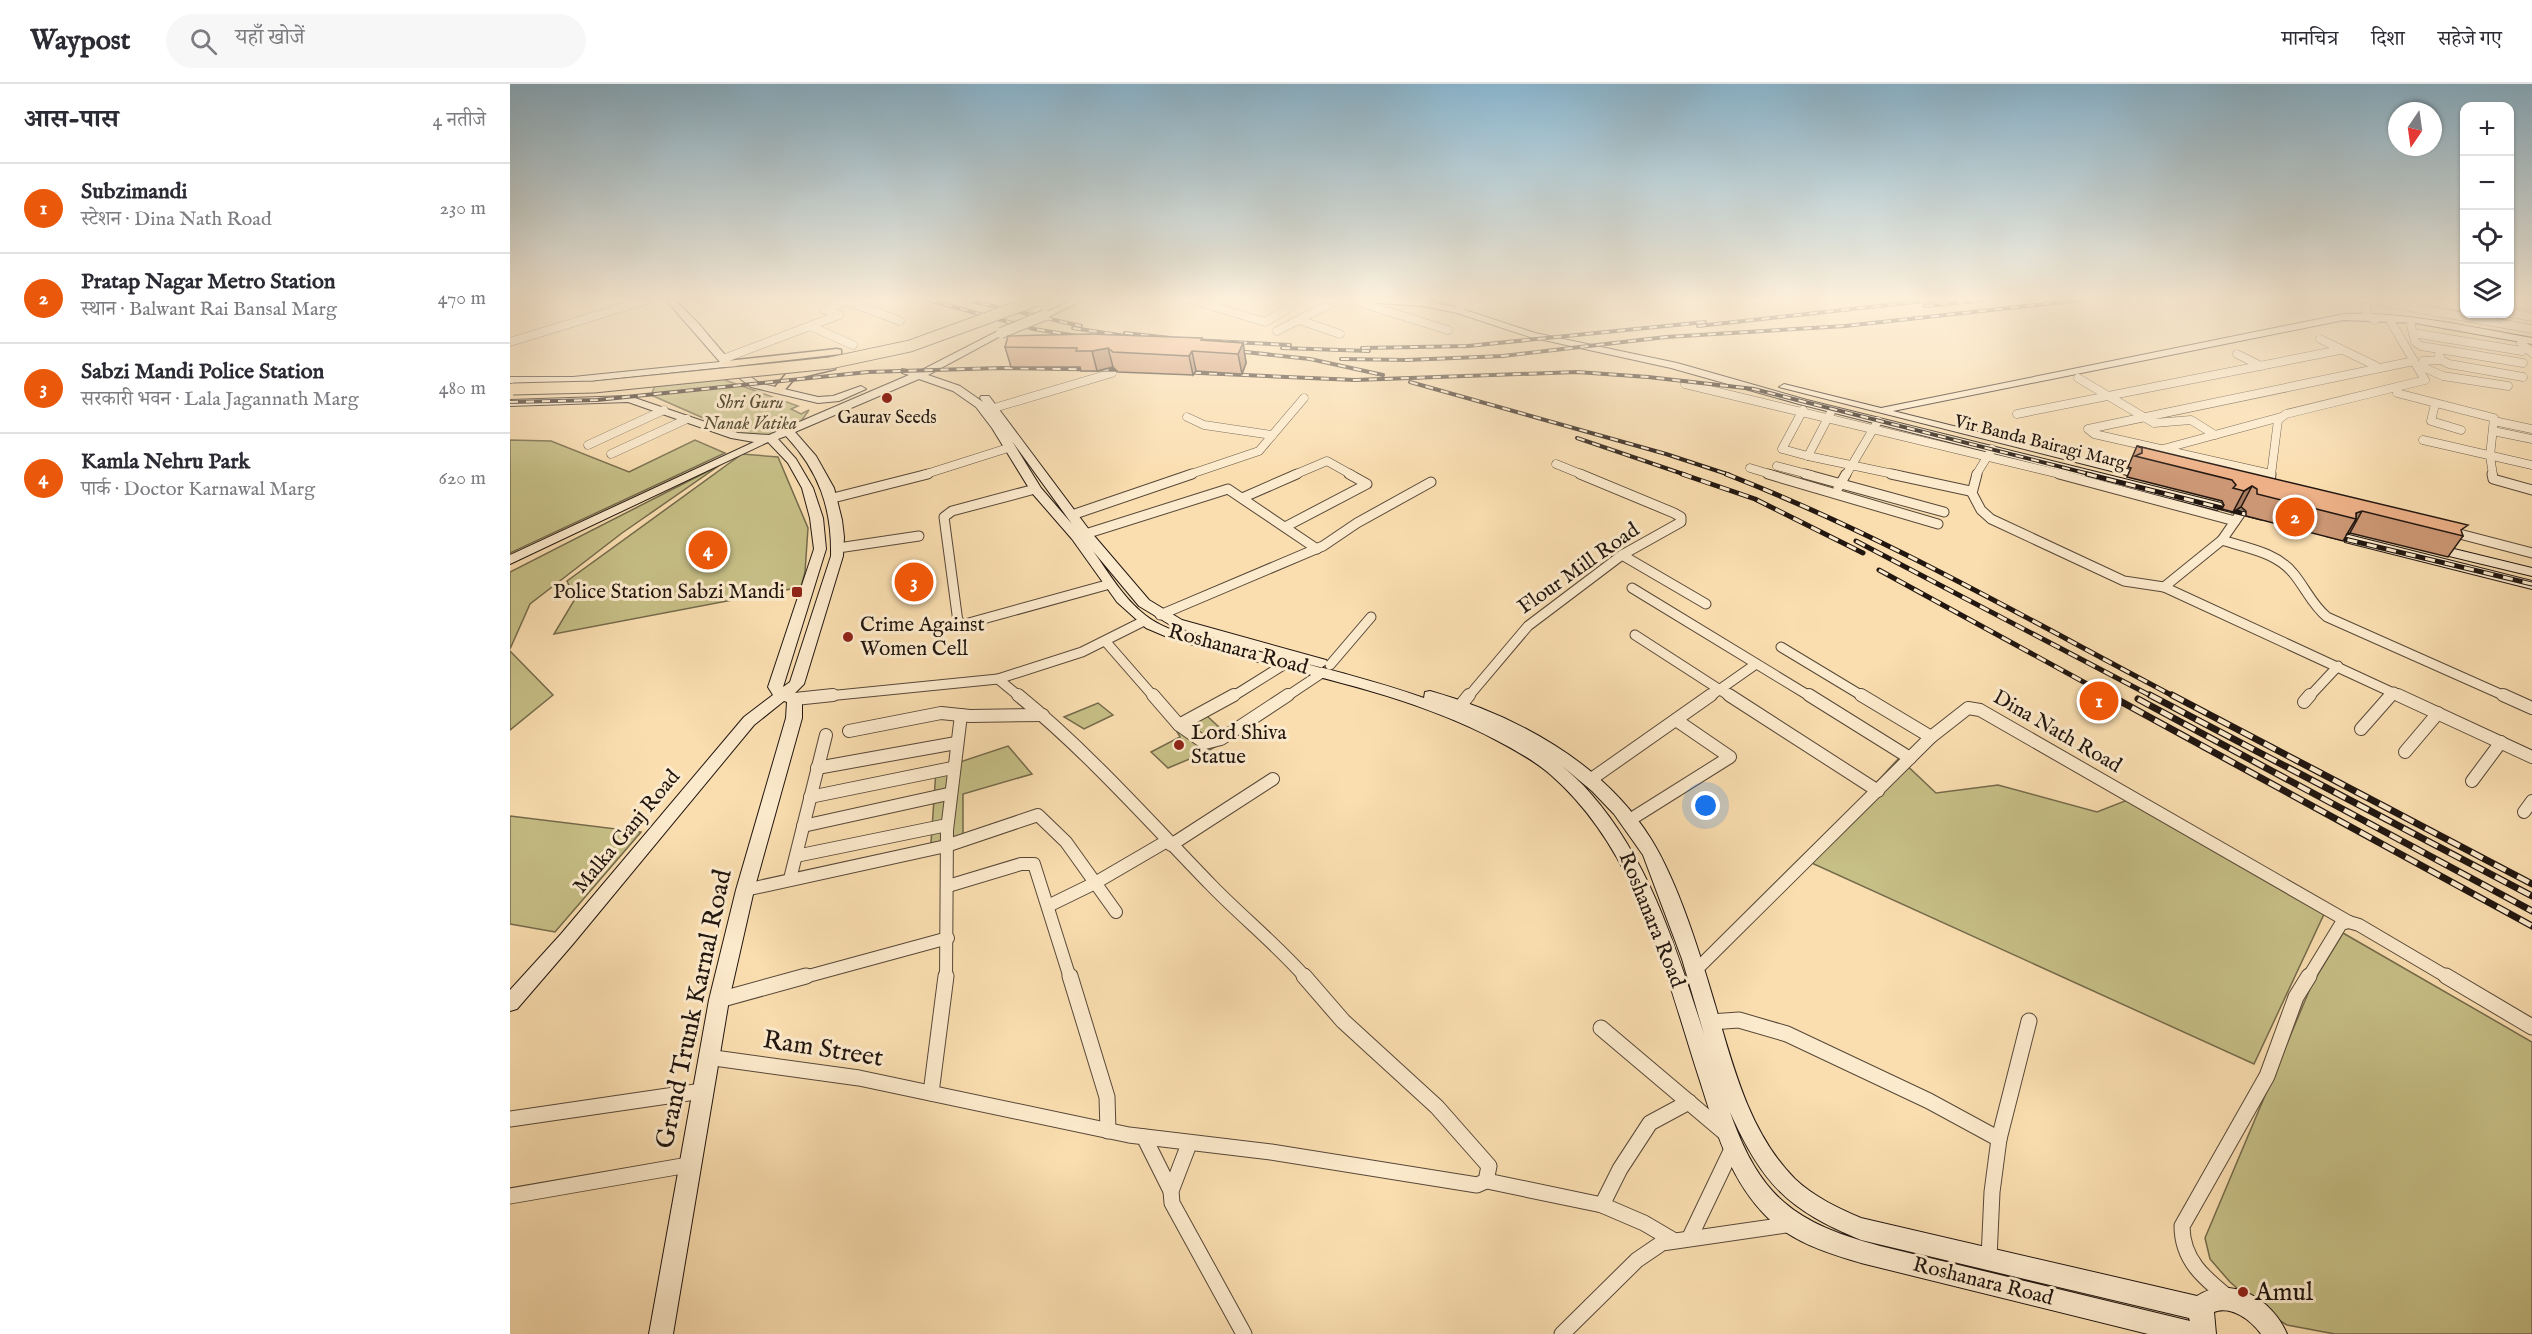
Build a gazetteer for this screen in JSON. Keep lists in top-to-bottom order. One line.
{"streets":{"street":["Vir Banda Bairagi Marg","Flour Mill Road","Roshanara Road","Dina Nath Road","Malka Ganj Road","Grand Trunk Karnal Road","Ram Street"]},"crossings":[["Flour Mill Road","Roshanara Road"],["Roshanara Road","Dina Nath Road"],["Malka Ganj Road","Grand Trunk Karnal Road"],["Grand Trunk Karnal Road","Ram Street"]],"parks":["Shri Guru Nanak Vatika"],"places":{"other":["Gaurav Seeds","Crime Against Women Cell","Lord Shiva Statue","Amul"],"transit":["Police Station Sabzi Mandi"]},"north":"bottom","page":{"header":"Waypost","search":"यहाँ खोजें","nav":["मानचित्र","दिशा","सहेजे गए"],"heading":["आस-पास","4 नतीजे"],"map_buttons":["+","−"],"list":[{"mark":"1","name":"Subzimandi","note":"स्टेशन · Dina Nath Road","value":"230 m"},{"mark":"2","name":"Pratap Nagar Metro Station","note":"स्थान · Balwant Rai Bansal Marg","value":"470 m"},{"mark":"3","name":"Sabzi Mandi Police Station","note":"सरकारी भवन · Lala Jagannath Marg","value":"480 m"},{"mark":"4","name":"Kamla Nehru Park","note":"पार्क · Doctor Karnawal Marg","value":"620 m"}],"pins":["2","4","3","1"]}}
